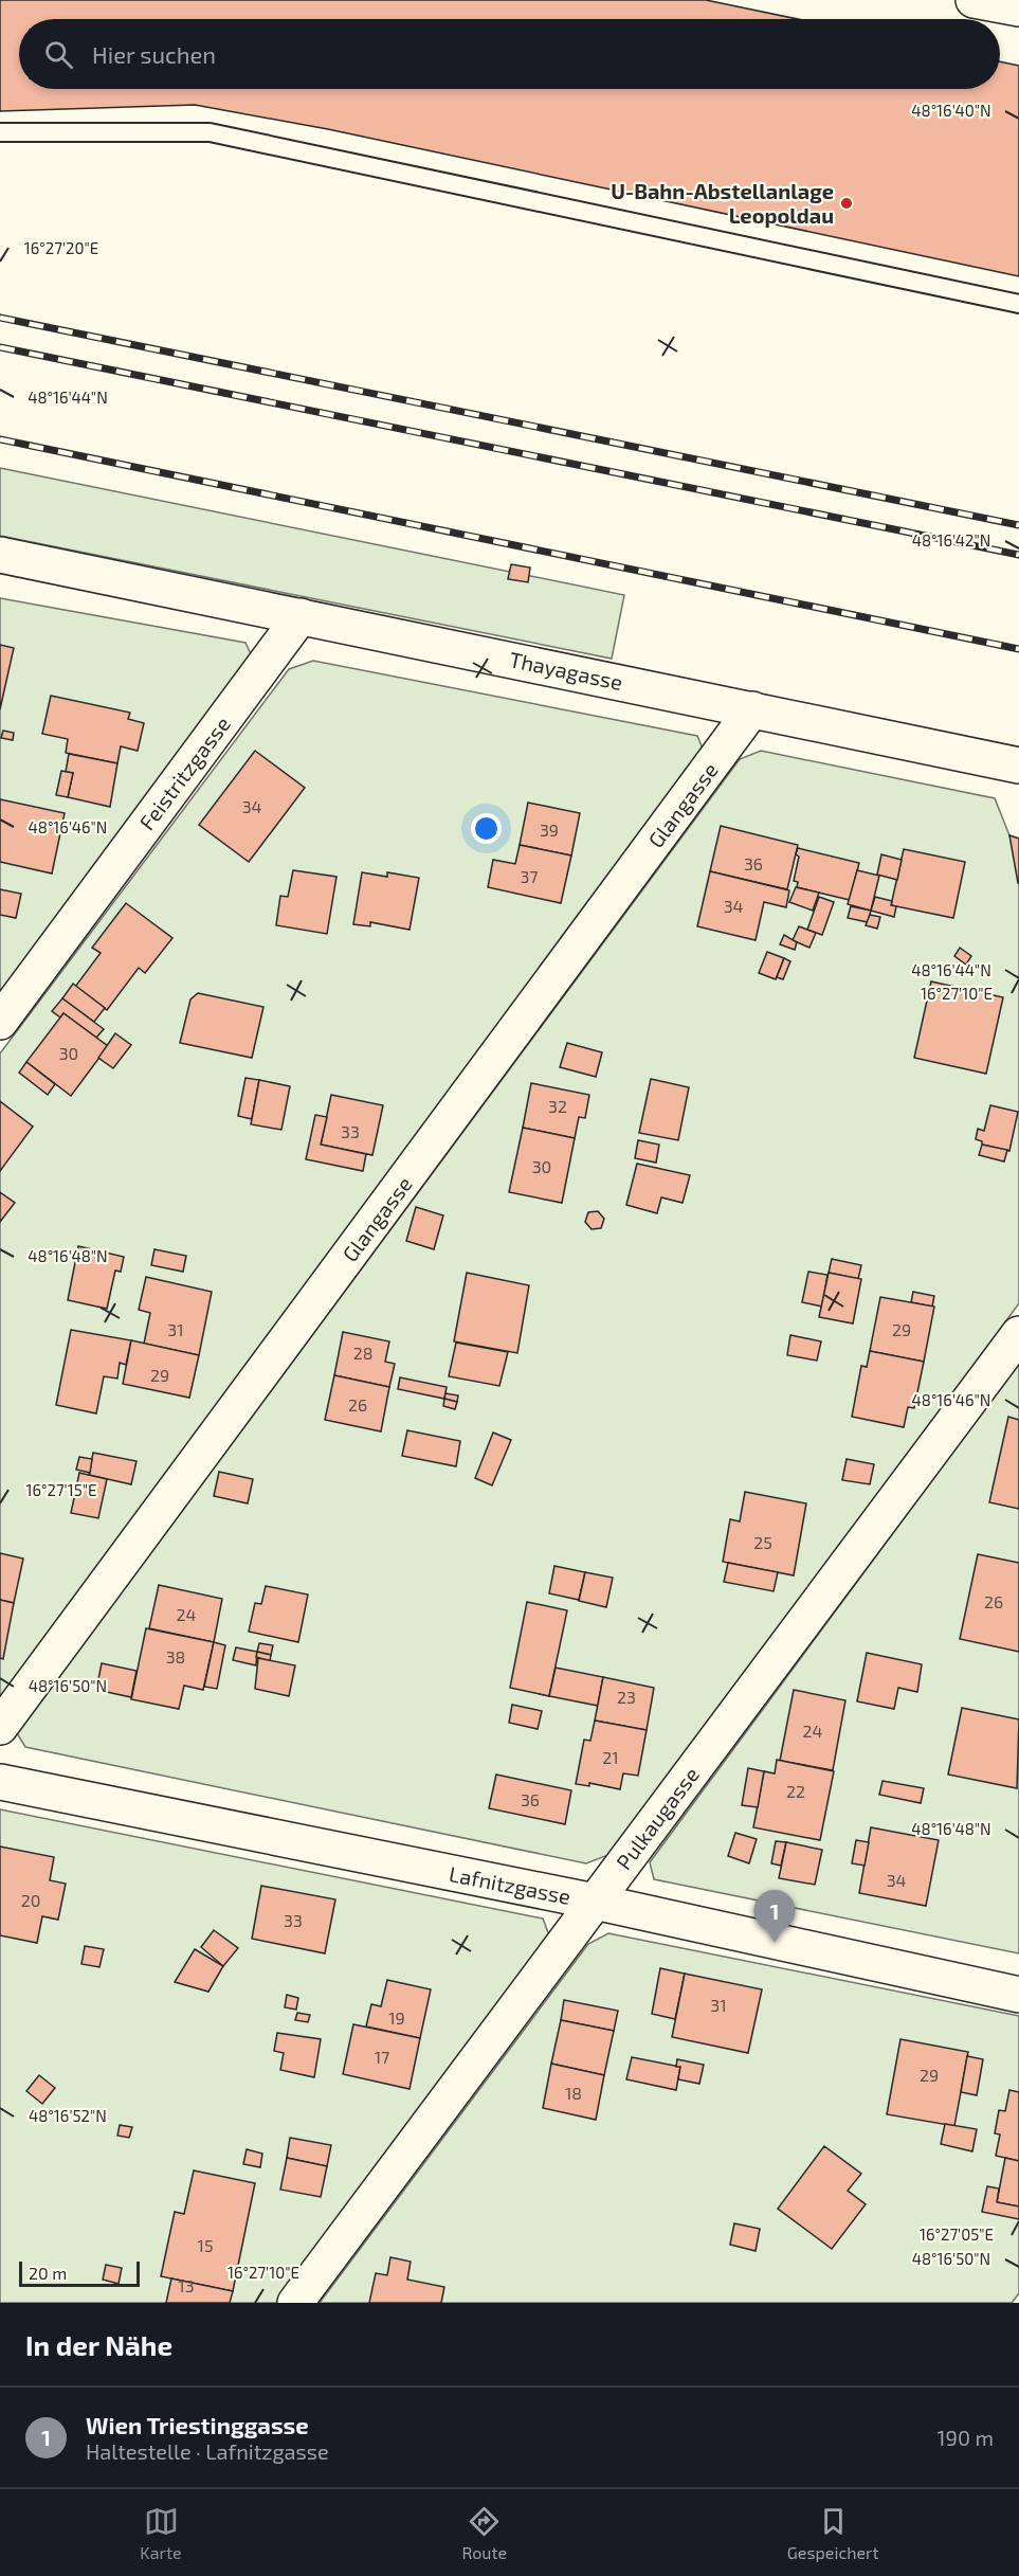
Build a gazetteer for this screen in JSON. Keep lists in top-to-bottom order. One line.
{"streets":{"street":["Thayagasse","Feistritzgasse","Glangasse","Pulkaugasse","Lafnitzgasse"]},"crossings":[["Thayagasse","Feistritzgasse"],["Thayagasse","Glangasse"],["Pulkaugasse","Lafnitzgasse"]],"places":["U-Bahn-Abstellanlage Leopoldau"],"house_numbers":["34","39","36","37","34","30","32","33","30","31","29","28","29","26","25","26","24","38","23","24","21","22","36","34","20","33","31","19","17","29","18","15","13"],"scale_bar":"20 m","page":{"search":"Hier suchen","pins":"1","scale":"20 m","heading":"In der Nähe","list":[{"mark":"1","name":"Wien Triestinggasse","note":"Haltestelle · Lafnitzgasse","value":"190 m"}],"nav":["Karte","Route","Gespeichert"]},"coordinates":["48°16'40\"N","16°27'20\"E","48°16'44\"N","48°16'42\"N","48°16'46\"N","16°27'10\"E","48°16'48\"N","16°27'15\"E","48°16'50\"N","48°16'52\"N","16°27'05\"E"]}
